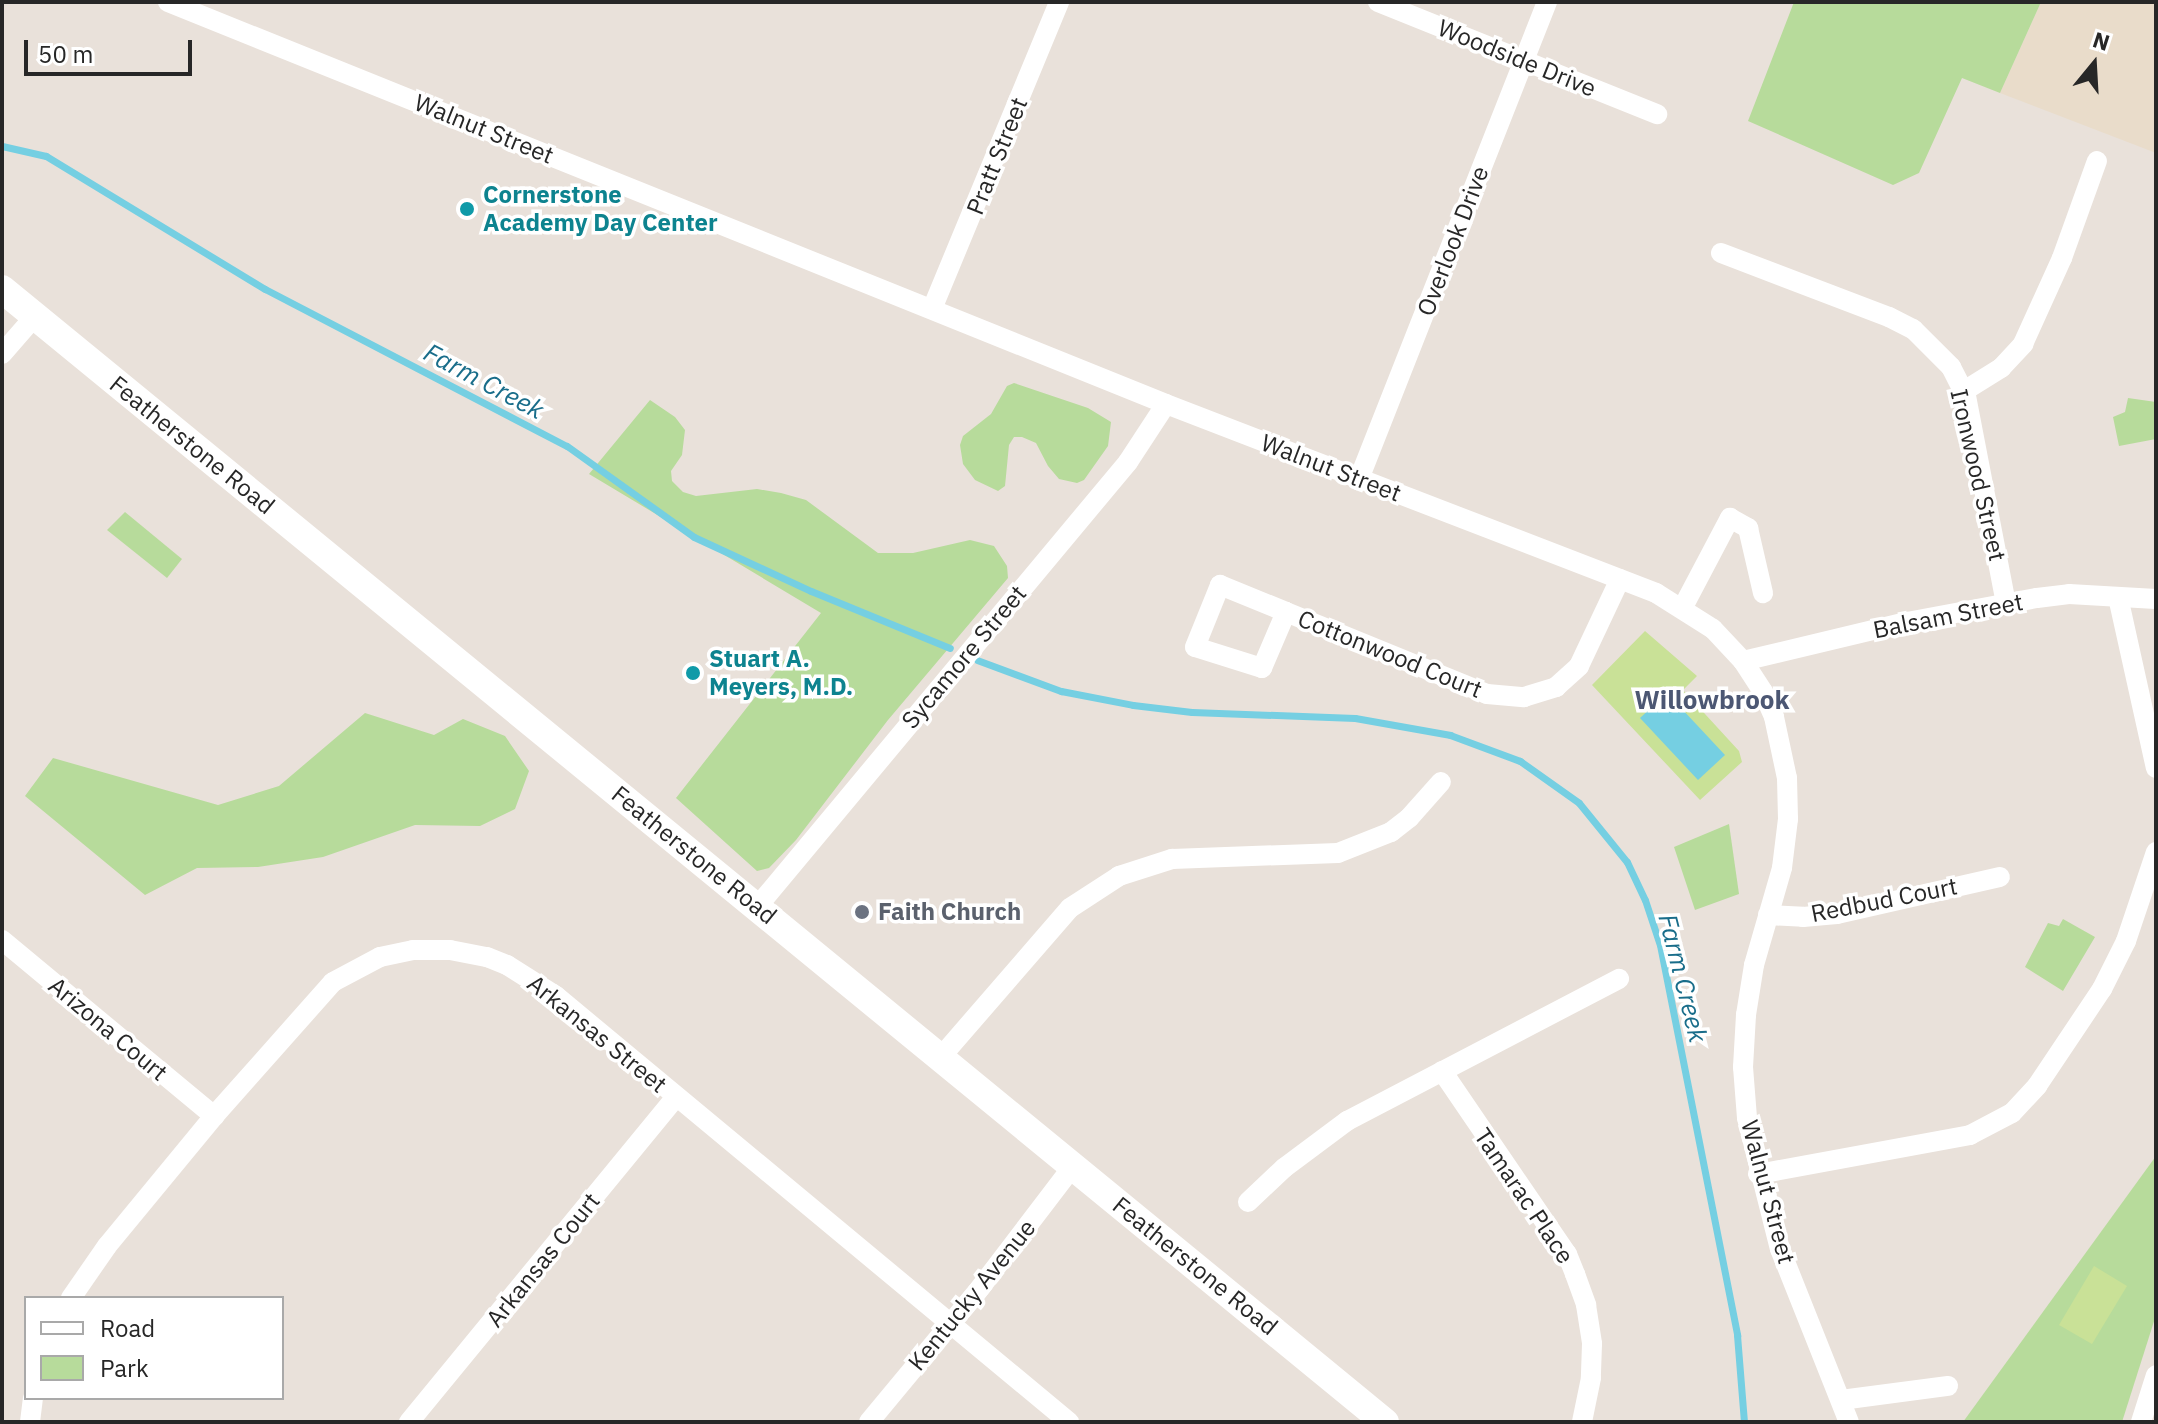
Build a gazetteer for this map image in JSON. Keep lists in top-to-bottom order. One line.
{"streets":{"street":["Woodside Drive","Walnut Street","Pratt Street","Overlook Drive","Featherstone Road","Ironwood Street","Balsam Street","Cottonwood Court","Sycamore Street","Redbud Court","Arizona Court","Arkansas Street","Tamarac Place","Arkansas Court","Kentucky Avenue"]},"crossings":[["Woodside Drive","Overlook Drive"],["Walnut Street","Pratt Street"],["Walnut Street","Overlook Drive"],["Walnut Street","Balsam Street"],["Walnut Street","Cottonwood Court"],["Walnut Street","Sycamore Street"],["Walnut Street","Redbud Court"],["Featherstone Road","Sycamore Street"],["Featherstone Road","Kentucky Avenue"],["Ironwood Street","Balsam Street"],["Arizona Court","Arkansas Street"],["Arkansas Street","Arkansas Court"],["Arkansas Street","Kentucky Avenue"]],"districts":["Willowbrook"],"water":["Farm Creek"],"places":["Cornerstone Academy Day Center","Stuart A. Meyers, M.D.","Faith Church"],"legend":["Road","Park"],"scale_bar":"50 m","north":"top"}
